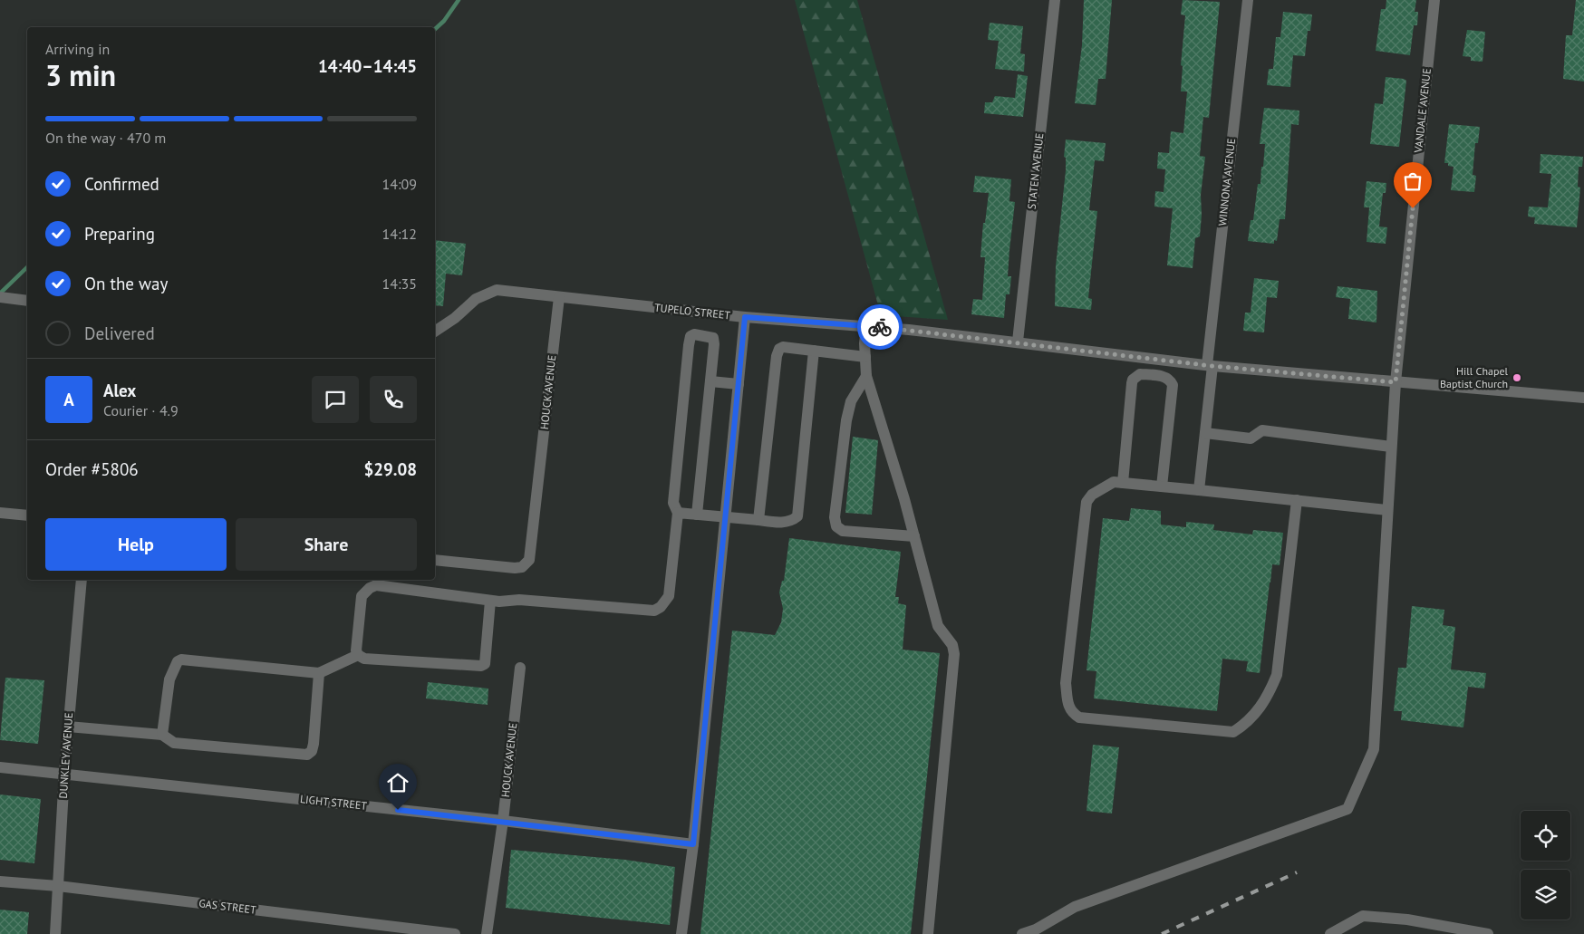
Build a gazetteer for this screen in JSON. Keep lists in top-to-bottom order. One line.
{"streets":{"street":["VANDALE AVENUE","STATEN AVENUE","WINNONA AVENUE","TUPELO STREET","HOUCK AVENUE","DUNKLEY AVENUE","LIGHT STREET","GAS STREET"]},"crossings":[["VANDALE AVENUE","TUPELO STREET"],["STATEN AVENUE","TUPELO STREET"],["WINNONA AVENUE","TUPELO STREET"],["TUPELO STREET","HOUCK AVENUE"],["HOUCK AVENUE","LIGHT STREET"],["DUNKLEY AVENUE","LIGHT STREET"],["DUNKLEY AVENUE","GAS STREET"]],"places":["Hill Chapel Baptist Church"],"page":{"heading":["3 min","Arriving in","14:40–14:45"],"panel":["Alex","Courier · 4.9","Order #5806","$29.08"],"bar":"On the way · 470 m","list":[["Confirmed","14:09"],["Preparing","14:12"],["On the way","14:35"],"Delivered"],"round":"A","buttons":["Help","Share"]}}
